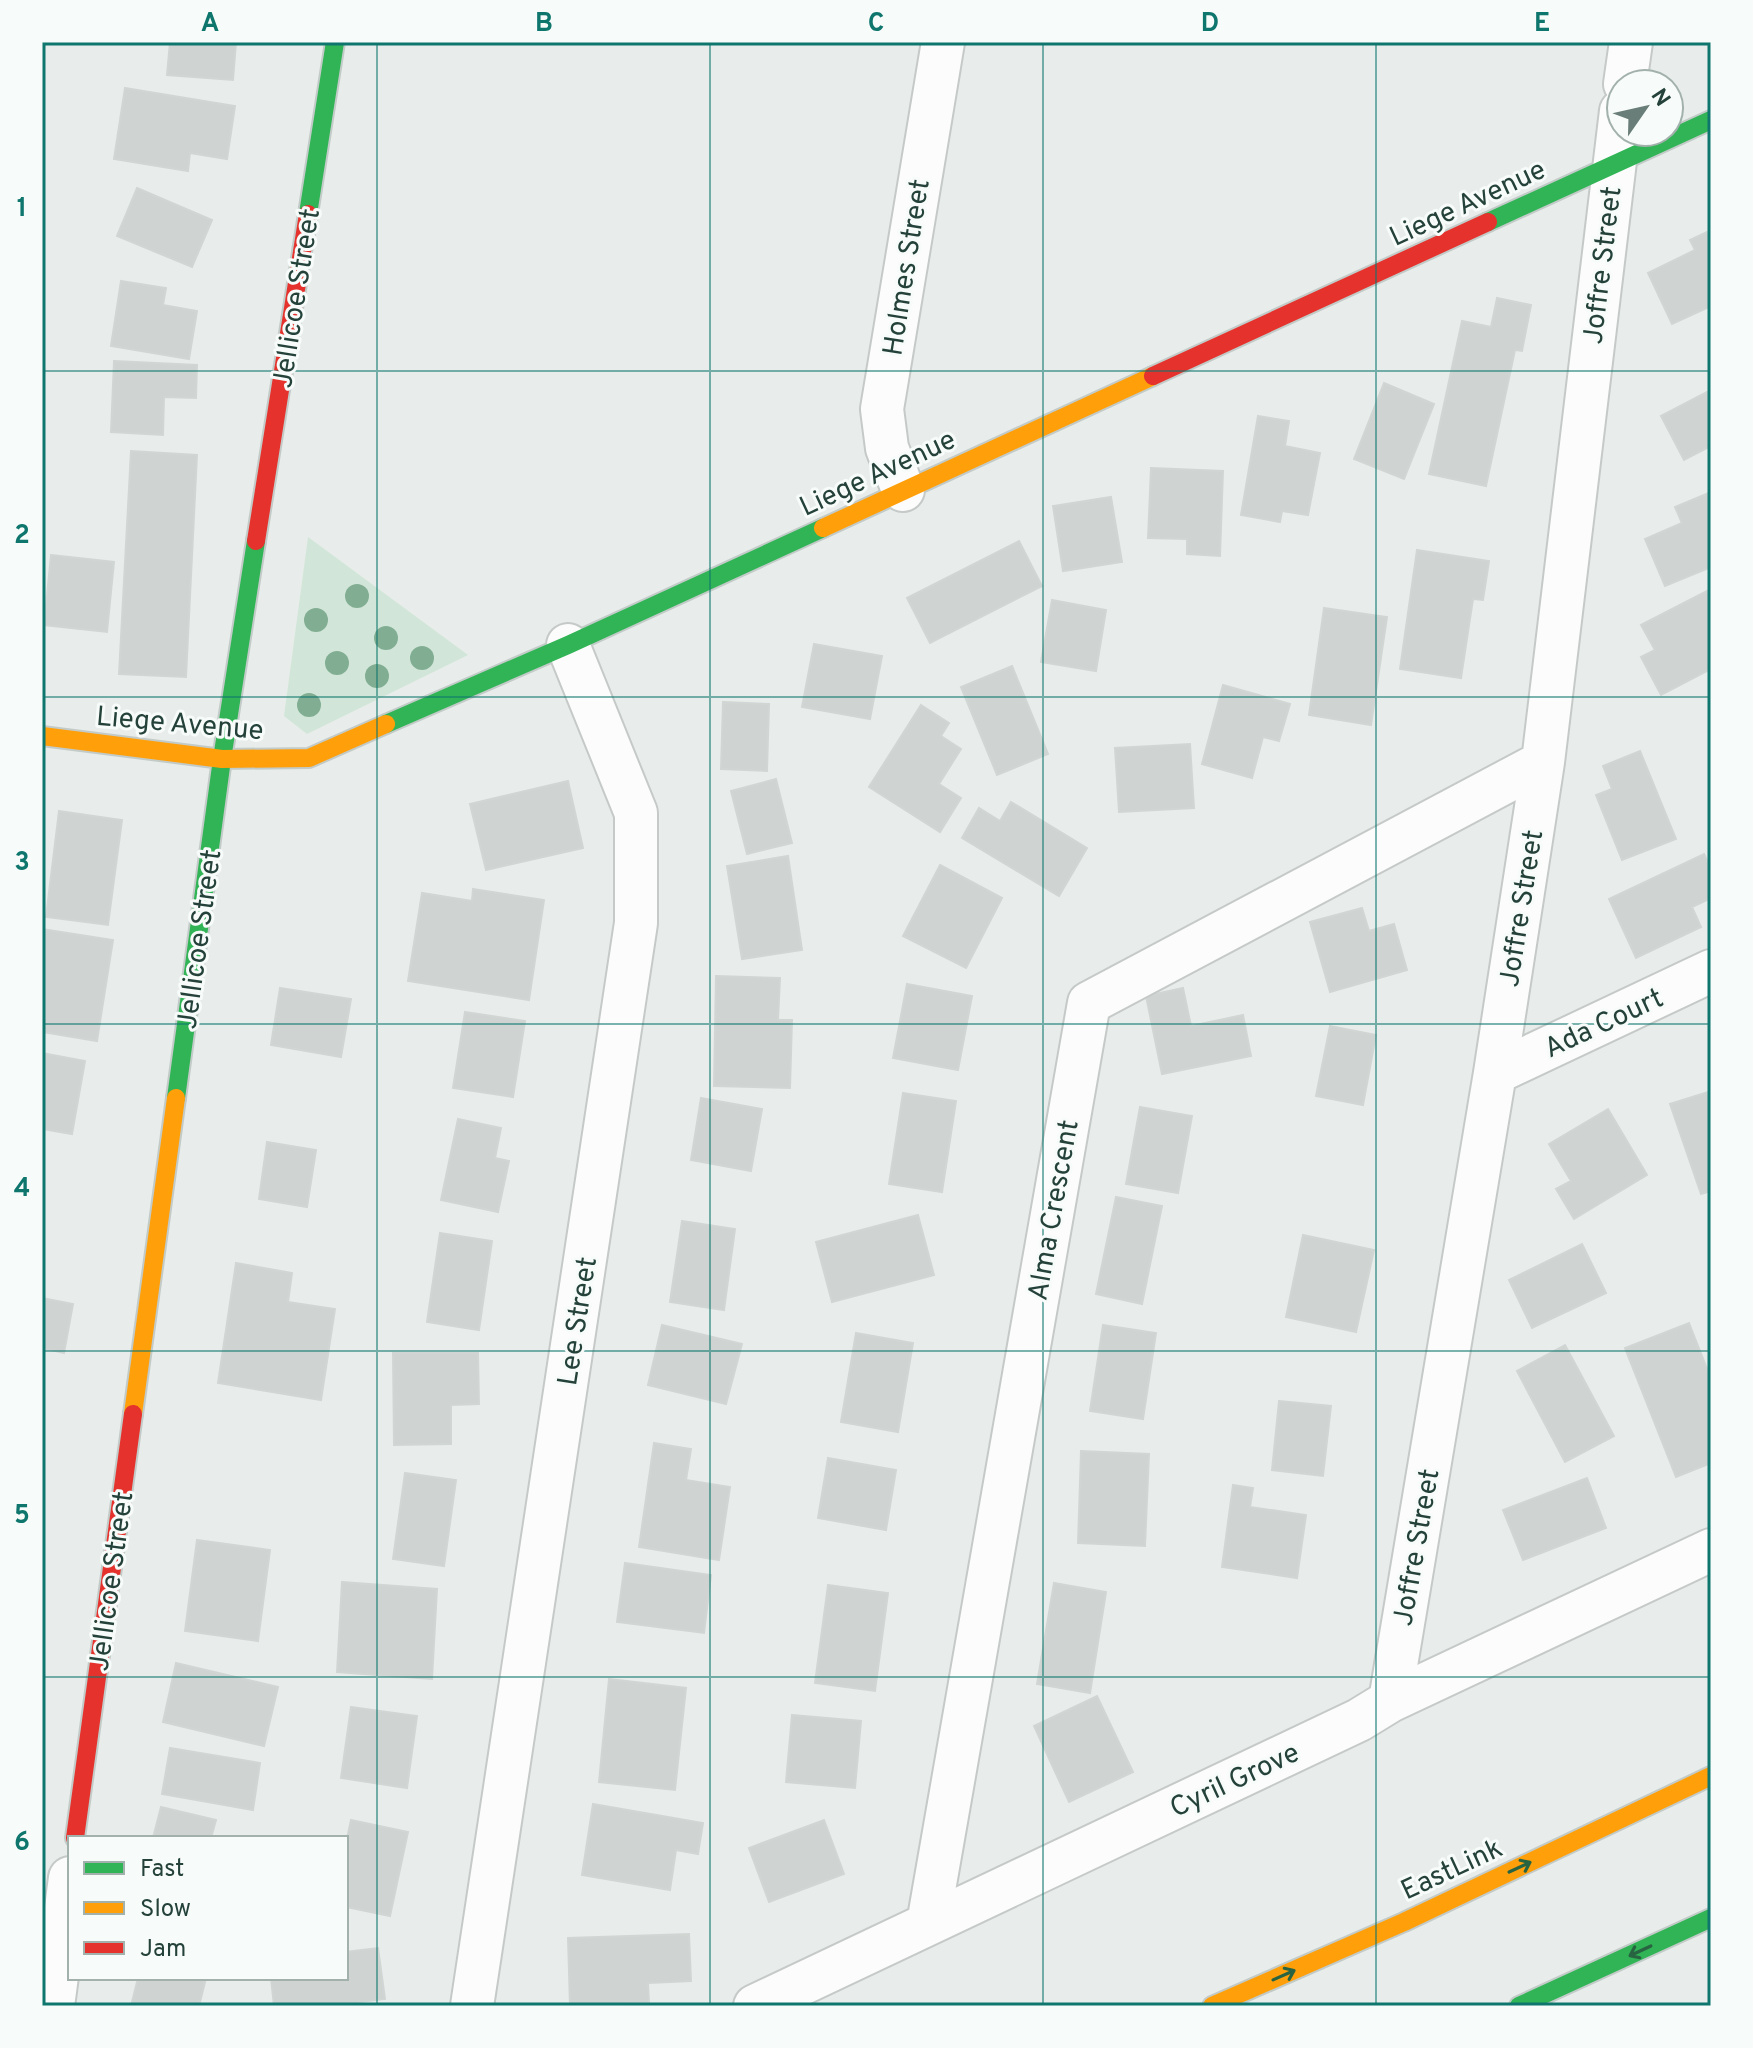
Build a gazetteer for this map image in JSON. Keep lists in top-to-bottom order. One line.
{"streets":{"main road":["Liege Avenue","Jellicoe Street","EastLink"],"street":["Joffre Street","Holmes Street","Ada Court","Alma Crescent","Lee Street","Cyril Grove"]},"crossings":[["Liege Avenue","Joffre Street"],["Liege Avenue","Holmes Street"],["Liege Avenue","Jellicoe Street"],["Liege Avenue","Lee Street"],["Joffre Street","Ada Court"],["Joffre Street","Alma Crescent"],["Joffre Street","Cyril Grove"],["Alma Crescent","Cyril Grove"]],"legend":["Fast","Slow","Jam"],"north":"top right","grid":{"columns":["A","B","C","D","E"],"rows":["1","2","3","4","5","6"]}}
